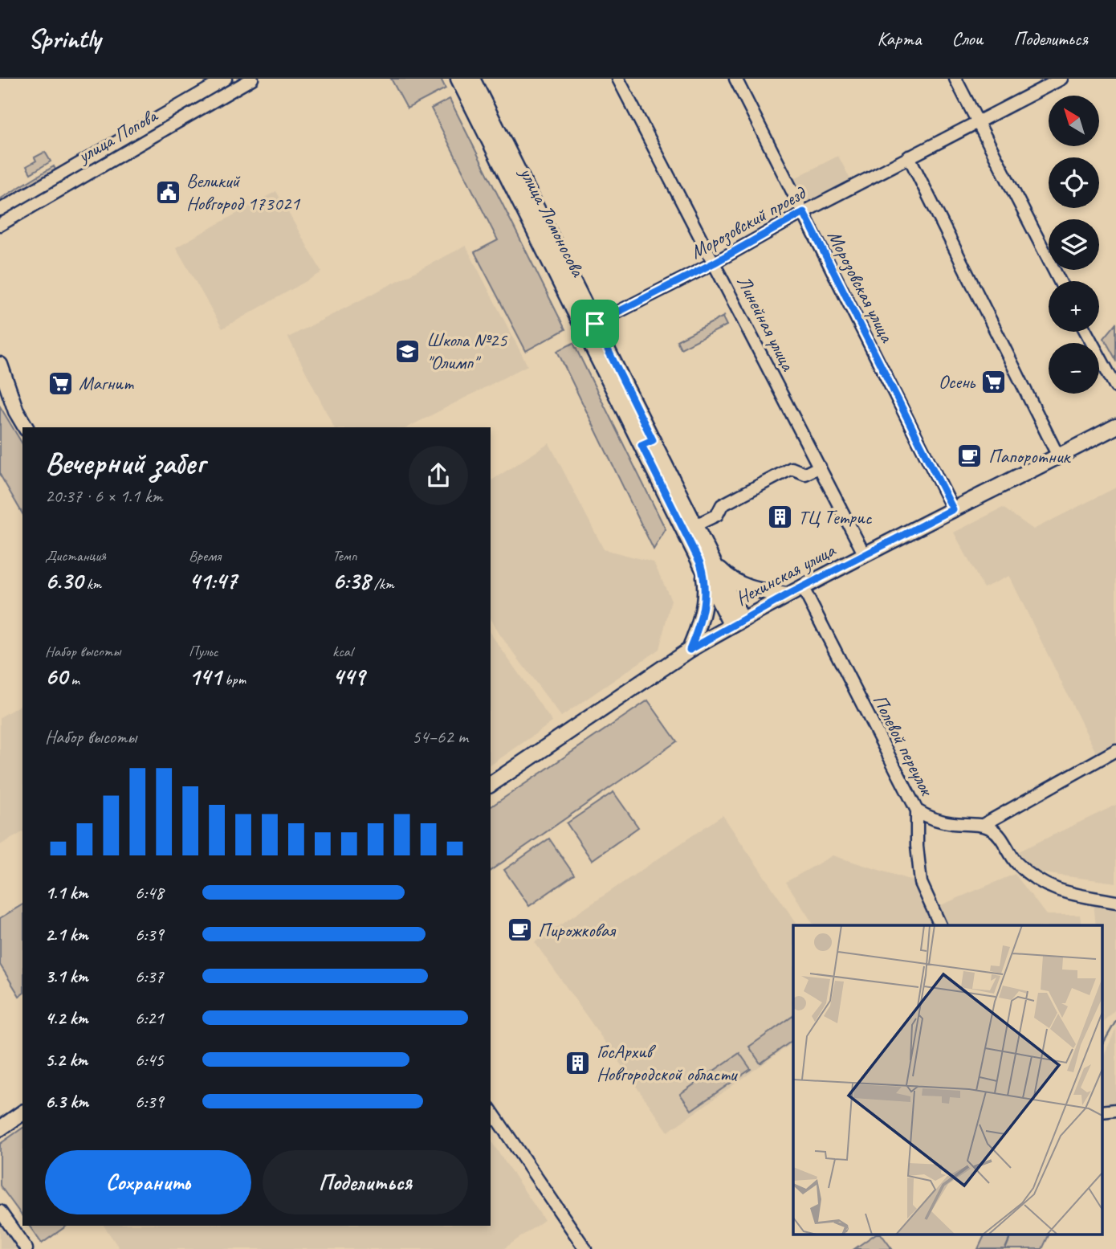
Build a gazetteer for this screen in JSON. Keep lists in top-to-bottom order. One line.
{"streets":{"main road":["улица Ломоносова","Нехинская улица"],"street":["улица Попова","Морозовский проезд","Морозовская улица","Линейная улица","Полевой переулок"]},"crossings":[["улица Ломоносова","Морозовский проезд"],["улица Ломоносова","Нехинская улица"],["Морозовский проезд","Морозовская улица"],["Морозовский проезд","Линейная улица"],["Морозовская улица","Нехинская улица"],["Линейная улица","Нехинская улица"],["Нехинская улица","Полевой переулок"]],"places":{"public building":["Великий Новгород 173021"],"school or university":["Школа №25 \"Олимп\""],"supermarket":["Осень","Магнит"],"cafe":["Папоротник","Пирожковая"],"building":["ТЦ Тетрис","ГосАрхив Новгородской области"]},"north":"top left","page":{"header":"Sprintly","nav":["Карта","Слои","Поделиться"],"map_buttons":["+","−"],"heading":["Вечерний забег","20:37 · 6 × 1.1 km"],"stats":[["Дистанция","6.30 km"],["Время","41:47"],["Темп","6:38 /km"],["Набор высоты","60 m"],["Пульс","141 bpm"],["kcal","449"]],"chart":["Набор высоты","54–62 m"],"list":[{"name":"1.1 km","note":"6:48"},{"name":"2.1 km","note":"6:39"},{"name":"3.1 km","note":"6:37"},{"name":"4.2 km","note":"6:21"},{"name":"5.2 km","note":"6:45"},{"name":"6.3 km","note":"6:39"}],"buttons":["Сохранить","Поделиться"]}}
